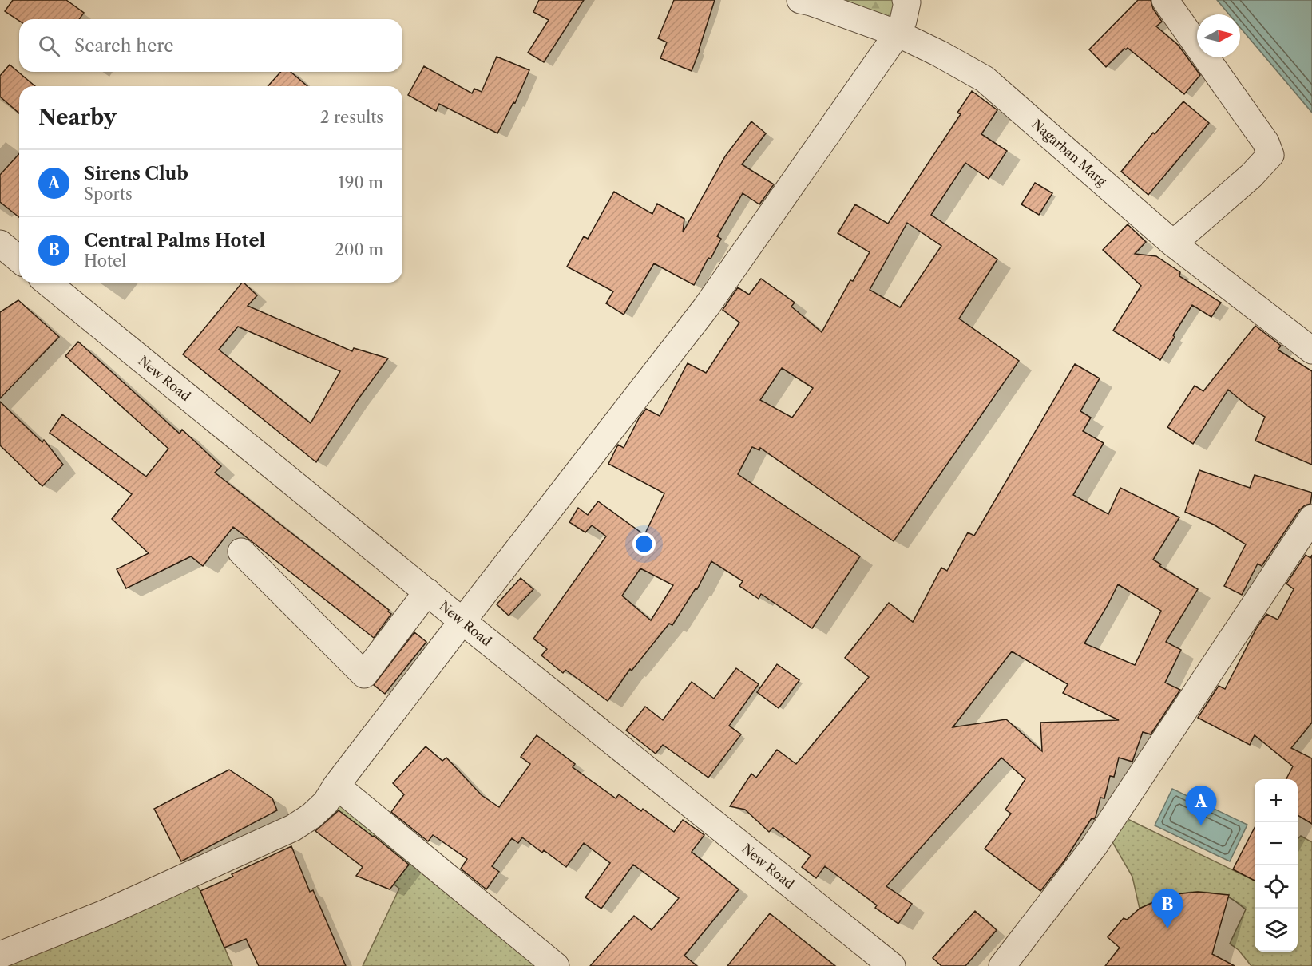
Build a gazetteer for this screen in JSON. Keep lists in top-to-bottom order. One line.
{"streets":{"street":["Nagarban Marg","New Road"]},"north":"right","page":{"search":"Search here","heading":["Nearby","2 results"],"list":[{"mark":"A","name":"Sirens Club","note":"Sports","value":"190 m"},{"mark":"B","name":"Central Palms Hotel","note":"Hotel","value":"200 m"}],"map_buttons":["+","−"],"pins":["A","B"]}}
